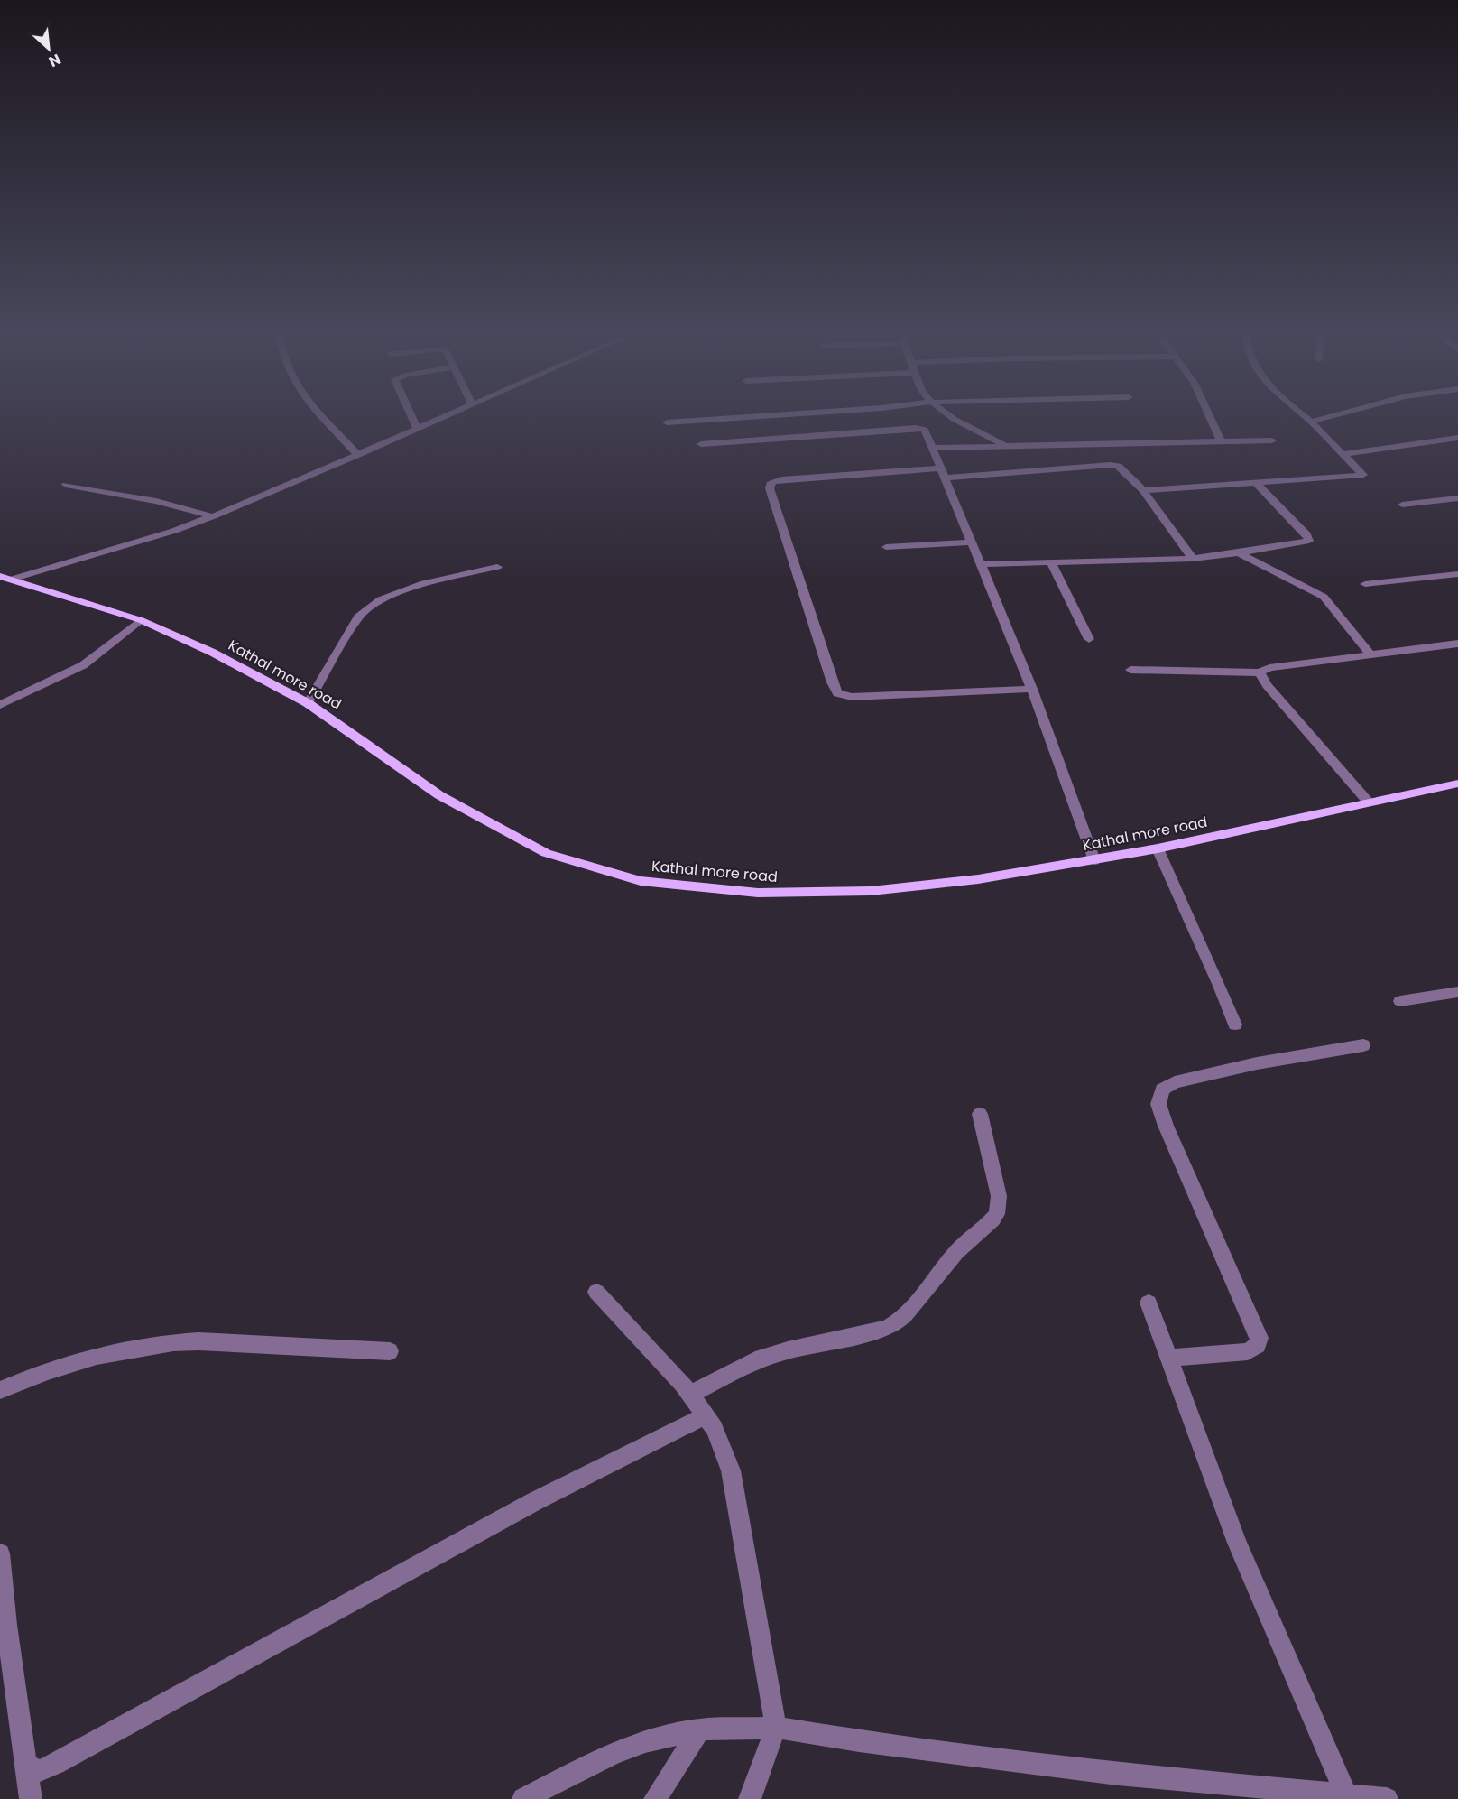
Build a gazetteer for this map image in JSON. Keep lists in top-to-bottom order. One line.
{"streets":{"main road":["Kathal more road"]},"north":"bottom right"}
